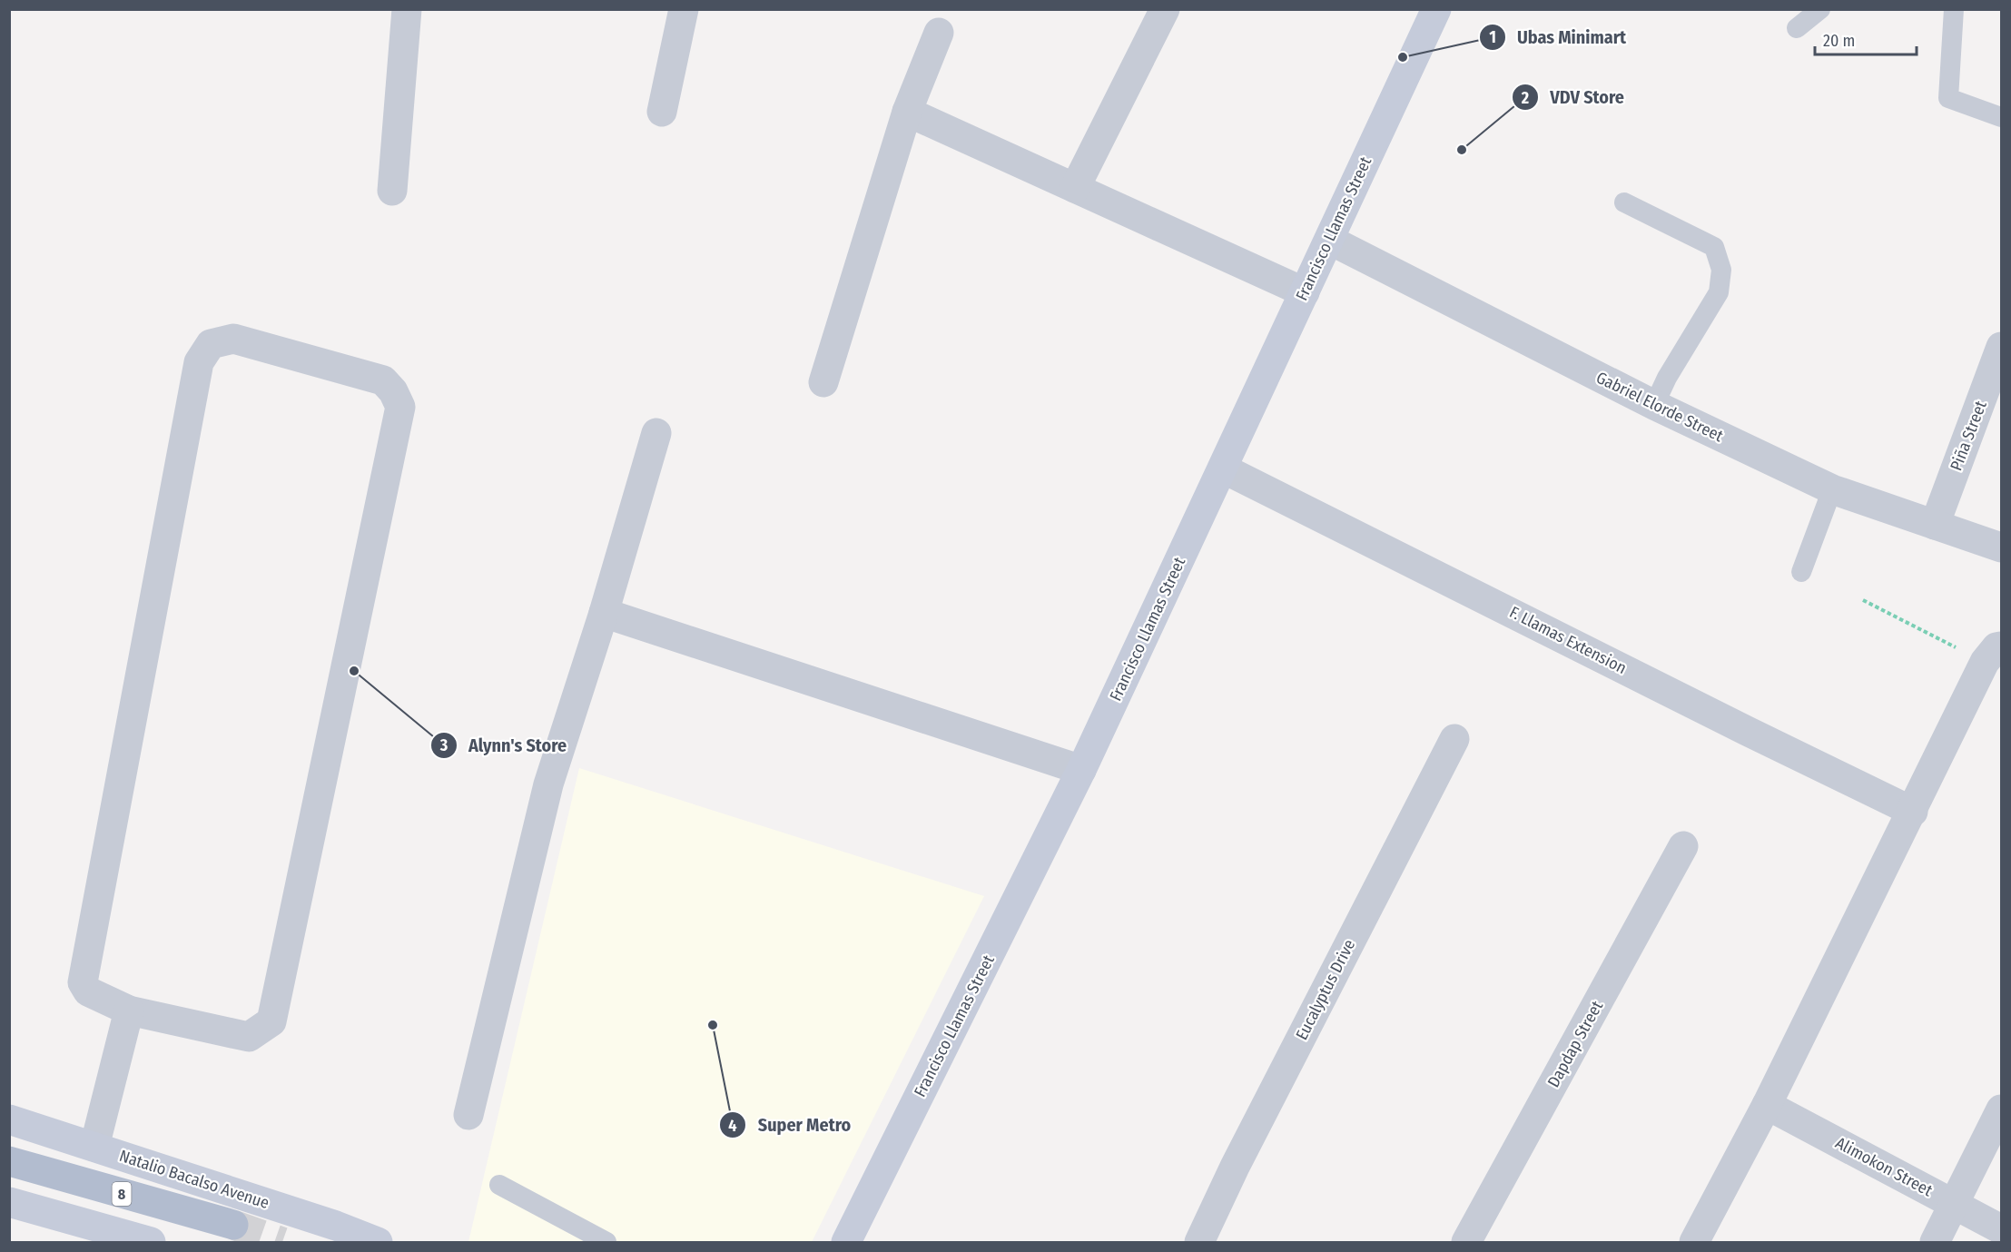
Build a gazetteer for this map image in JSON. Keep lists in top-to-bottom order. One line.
{"streets":{"main road":["Francisco Llamas Street","Natalio Bacalso Avenue","8"],"street":["Gabriel Elorde Street","Piña Street","F. Llamas Extension","Eucalyptus Drive","Dapdap Street","Alimokon Street"]},"crossings":[["Francisco Llamas Street","Gabriel Elorde Street"],["Francisco Llamas Street","F. Llamas Extension"],["Gabriel Elorde Street","Piña Street"]],"places":["Ubas Minimart","VDV Store","Alynn's Store","Super Metro"],"scale_bar":"20 m"}
